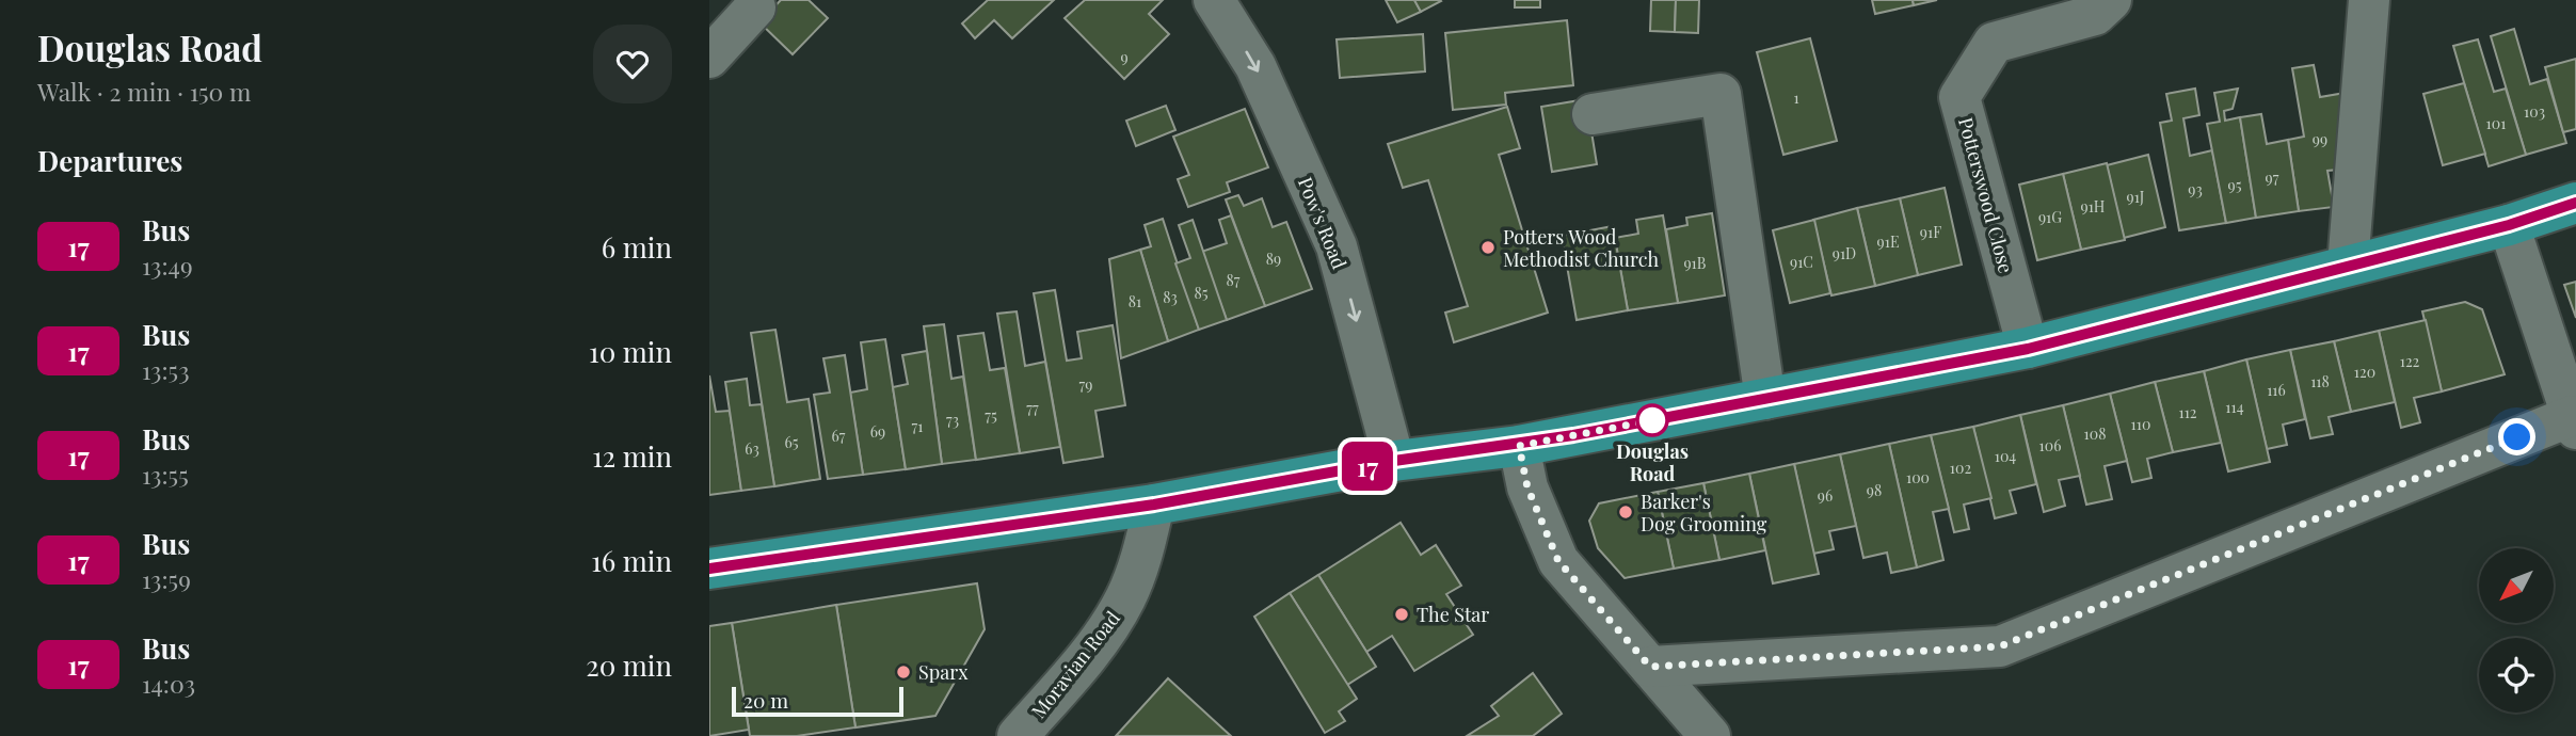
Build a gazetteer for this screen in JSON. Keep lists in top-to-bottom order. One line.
{"streets":{"street":["Potterswood Close","Pow's Road","Moravian Road"]},"one_way":["Pow's Road"],"places":["Potters Wood Methodist Church","Douglas Road","Barker's Dog Grooming","The Star","Sparx"],"lines":["bus line 17"],"house_numbers":["9","1","103","101","99","97","95","93","91J","91H","91G","91F","91E","91D","89","91C","91B","87","85","83","81","122","120","118","79","116","114","77","112","75","73","110","71","69","108","67","65","106","63","104","102","100","98","96"],"scale_bar":"20 m","north":"bottom left","page":{"heading":[["Douglas Road","Walk · 2 min · 150 m"],"Departures"],"on_map":"17","list":[{"mark":"17","name":"Bus","note":"13:49","value":"6 min"},{"mark":"17","name":"Bus","note":"13:53","value":"10 min"},{"mark":"17","name":"Bus","note":"13:55","value":"12 min"},{"mark":"17","name":"Bus","note":"13:59","value":"16 min"},{"mark":"17","name":"Bus","note":"14:03","value":"20 min"}],"scale":"20 m"}}
